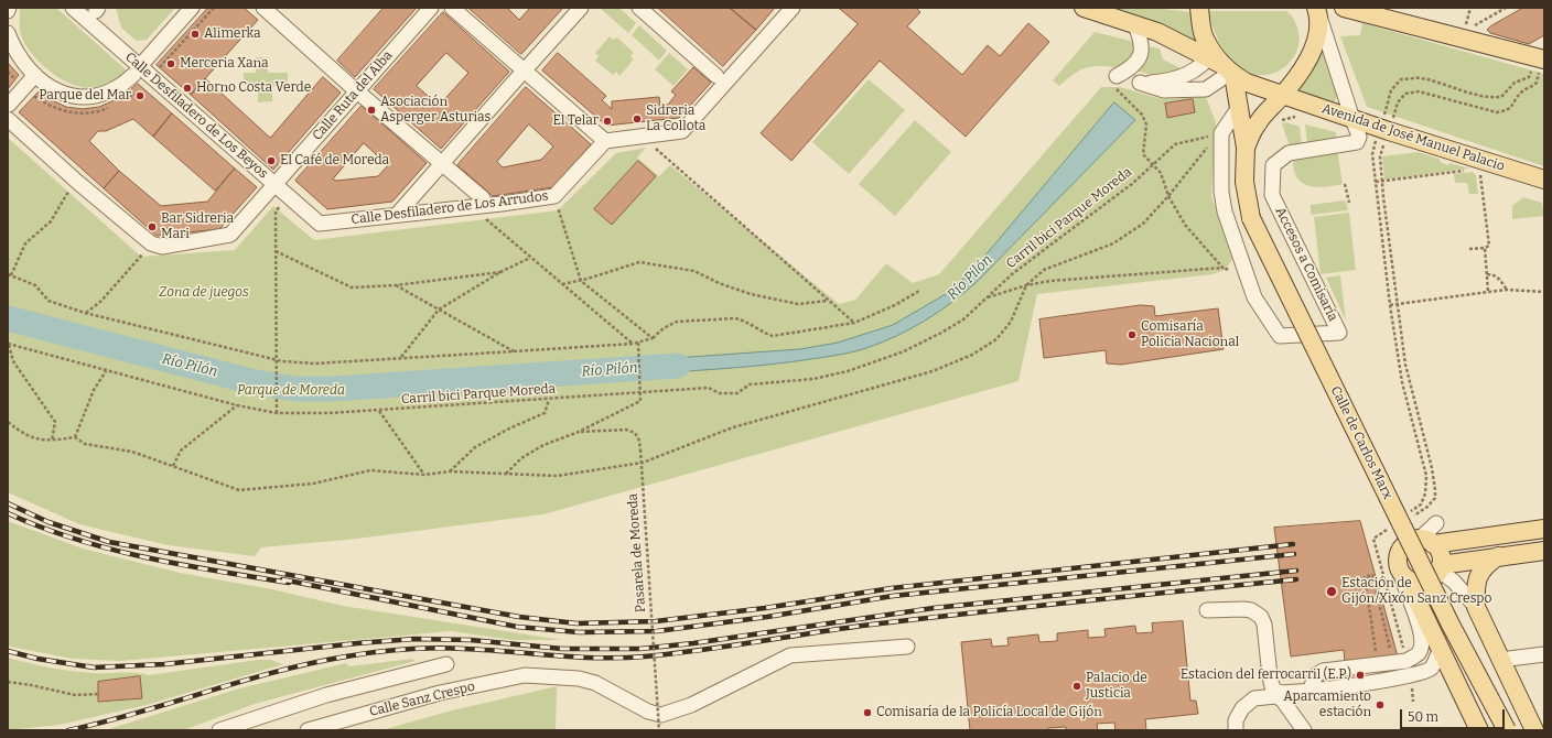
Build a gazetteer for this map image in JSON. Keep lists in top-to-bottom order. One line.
{"streets":{"main road":["Avenida de José Manuel Palacio","Calle de Carlos Marx"],"street":["Calle Ruta del Alba","Calle Desfiladero de Los Beyos","Calle Desfiladero de Los Arrudos","Accesos a Comisaría","Calle Sanz Crespo"],"path":["Carril bici Parque Moreda","Pasarela de Moreda"]},"crossings":[["Calle Ruta del Alba","Calle Desfiladero de Los Beyos"],["Calle Desfiladero de Los Beyos","Calle Desfiladero de Los Arrudos"],["Avenida de José Manuel Palacio","Calle de Carlos Marx"],["Carril bici Parque Moreda","Accesos a Comisaría"],["Carril bici Parque Moreda","Pasarela de Moreda"]],"water":["Río Pilón"],"parks":["Zona de juegos","Parque de Moreda"],"places":["Alimerka","Merceria Xana","Horno Costa Verde","Parque del Mar","Asociación Asperger Asturias","Sidreria La Collota","El Telar","El Café de Moreda","Bar Sidreria Mari","Comisaría Policia Nacional","Estación de Gijón/Xixón Sanz Crespo","Estacion del ferrocarril (E.P.)","Palacio de Justicia","Aparcamiento estación","Comisaría de la Policía Local de Gijón"],"scale_bar":"50 m"}
